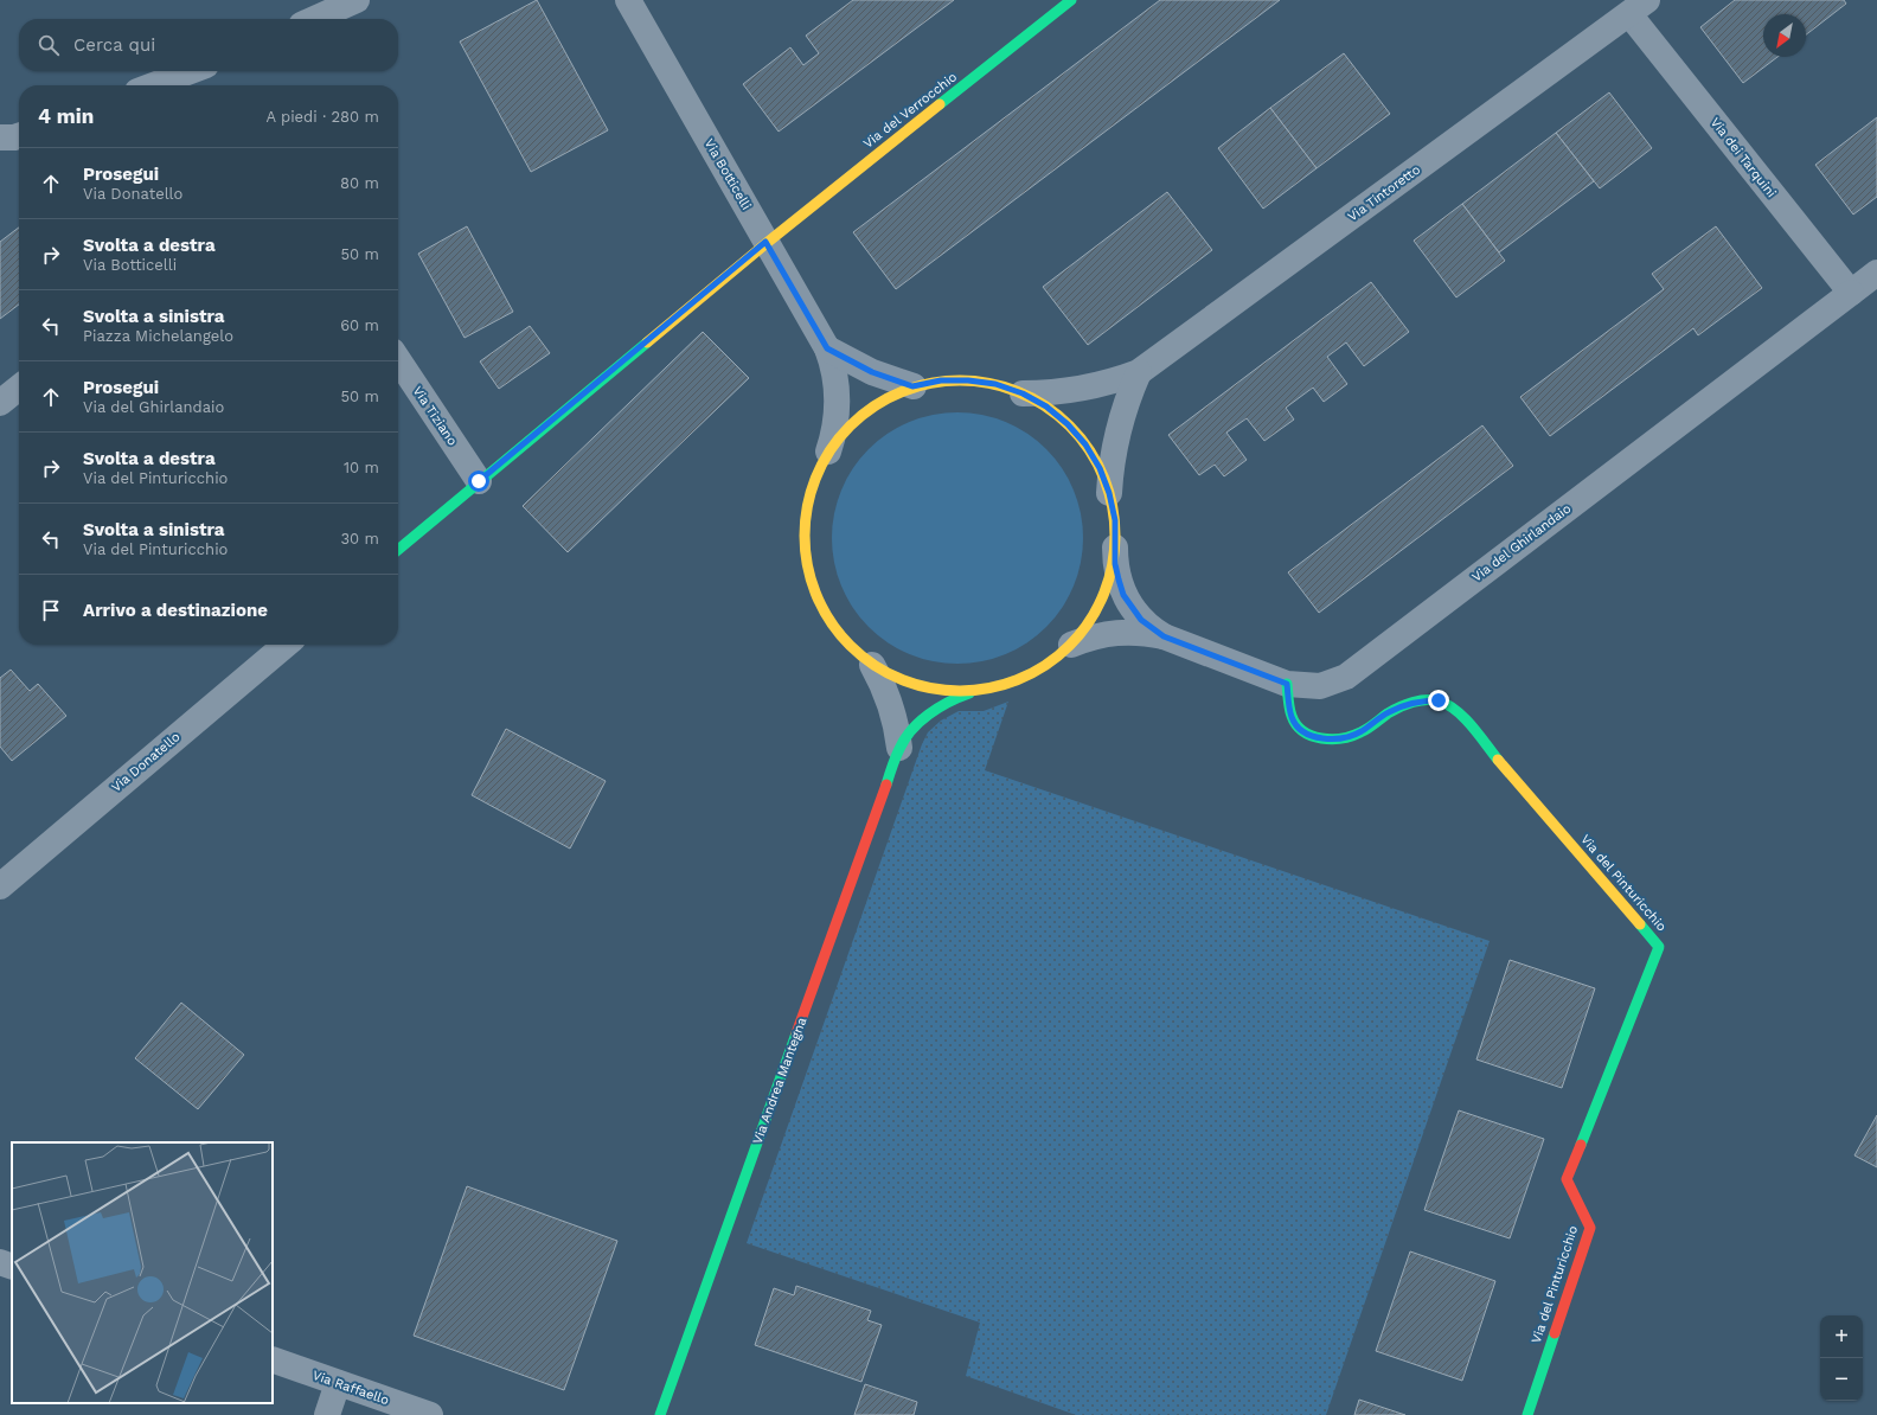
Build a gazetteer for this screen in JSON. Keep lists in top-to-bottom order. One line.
{"streets":{"street":["Via del Verrocchio","Via dei Tarquini","Via Botticelli","Via Tintoretto","Via Tiziano","Via del Ghirlandaio","Via Donatello","Via del Pinturicchio","Via Andrea Mantegna","Via Raffaello"]},"crossings":[["Via del Verrocchio","Via Botticelli"],["Via dei Tarquini","Via Tintoretto"],["Via dei Tarquini","Via del Ghirlandaio"],["Via del Ghirlandaio","Via del Pinturicchio"]],"north":"bottom left","page":{"search":"Cerca qui","heading":["4 min","A piedi · 280 m"],"list":[["Prosegui","Via Donatello","80 m"],["Svolta a destra","Via Botticelli","50 m"],["Svolta a sinistra","Piazza Michelangelo","60 m"],["Prosegui","Via del Ghirlandaio","50 m"],["Svolta a destra","Via del Pinturicchio","10 m"],["Svolta a sinistra","Via del Pinturicchio","30 m"],"Arrivo a destinazione"],"map_buttons":["+","−"]}}
